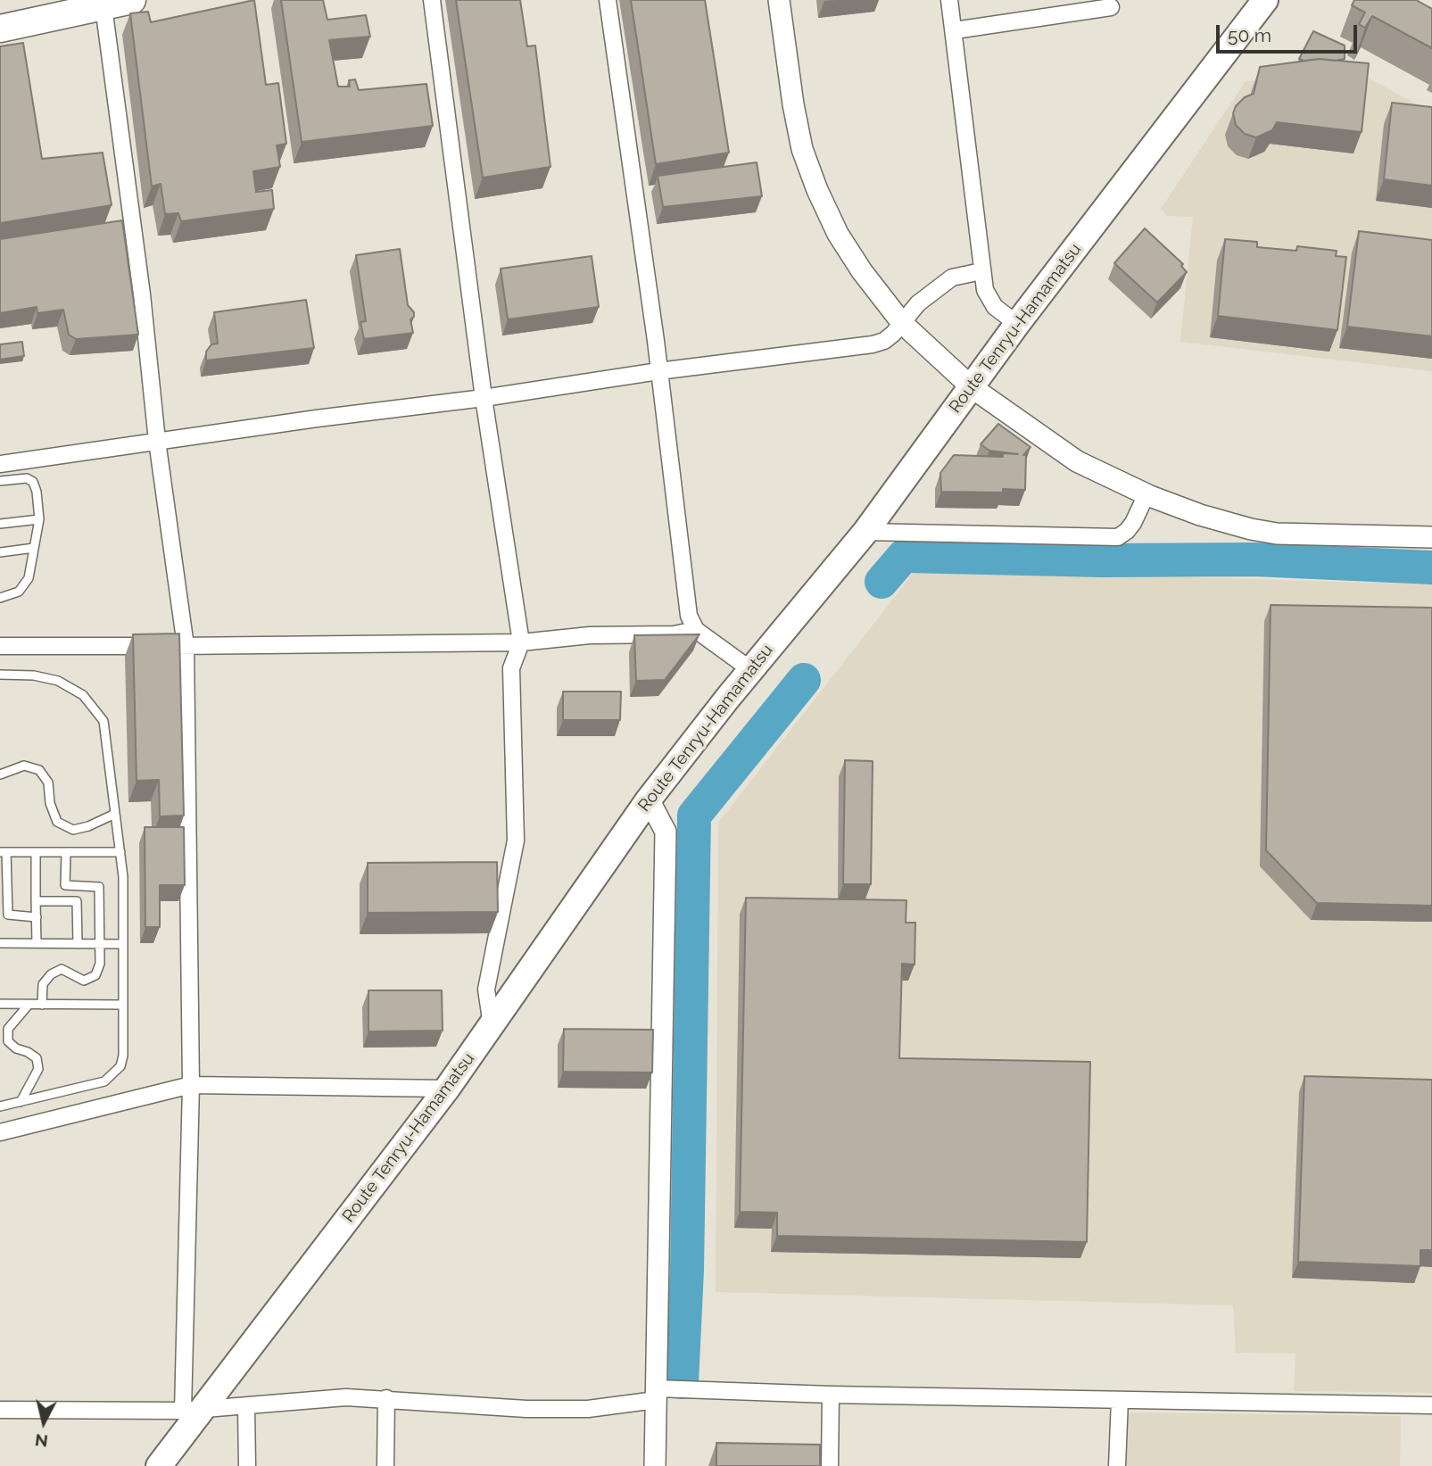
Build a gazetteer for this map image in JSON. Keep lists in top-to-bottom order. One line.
{"streets":{"main road":["Route Tenryu-Hamamatsu"]},"scale_bar":"50 m","north":"bottom"}
